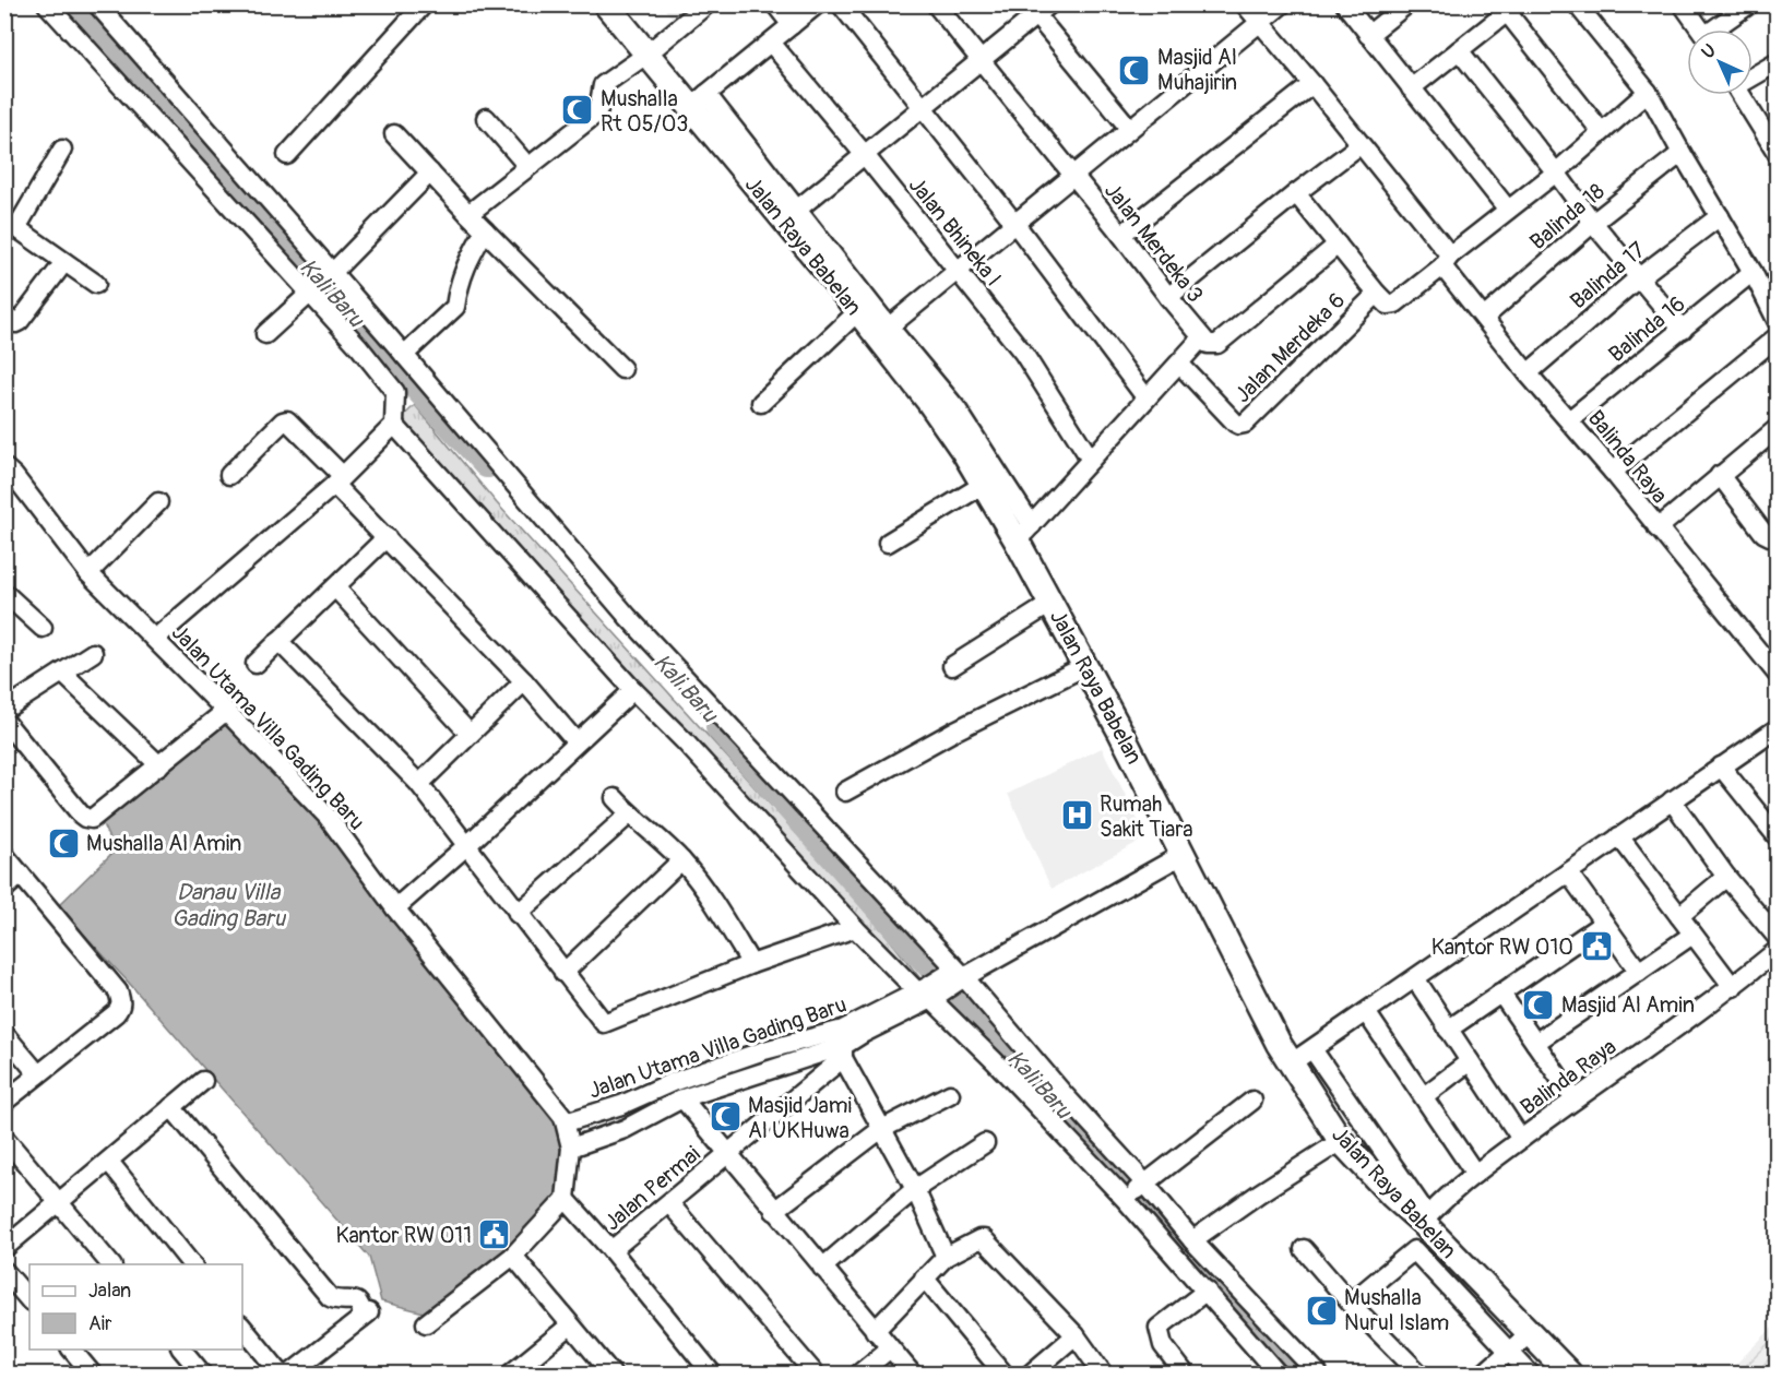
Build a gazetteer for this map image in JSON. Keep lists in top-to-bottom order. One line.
{"streets":{"main road":["Jalan Raya Babelan"],"street":["Balinda 18","Jalan Bhineka I","Jalan Merdeka 3","Balinda 17","Balinda 16","Jalan Merdeka 6","Balinda Raya","Jalan Utama Villa Gading Baru","Jalan Permai"]},"crossings":[["Balinda 18","Balinda Raya"],["Jalan Raya Babelan","Balinda Raya"],["Jalan Raya Babelan","Jalan Utama Villa Gading Baru"],["Balinda 17","Balinda Raya"],["Balinda 16","Balinda Raya"],["Jalan Utama Villa Gading Baru","Jalan Permai"]],"water":["Kali Baru","Danau Villa Gading Baru"],"places":{"mosque":["Masjid Al Muhajirin","Mushalla Rt 05/03","Mushalla Al Amin","Masjid Al Amin","Masjid Jami Al UKHuwa","Mushalla Nurul Islam"],"hospital":["Rumah Sakit Tiara"],"public building":["Kantor RW 010","Kantor RW 011"]},"legend":["Jalan","Air"],"north":"top left"}
